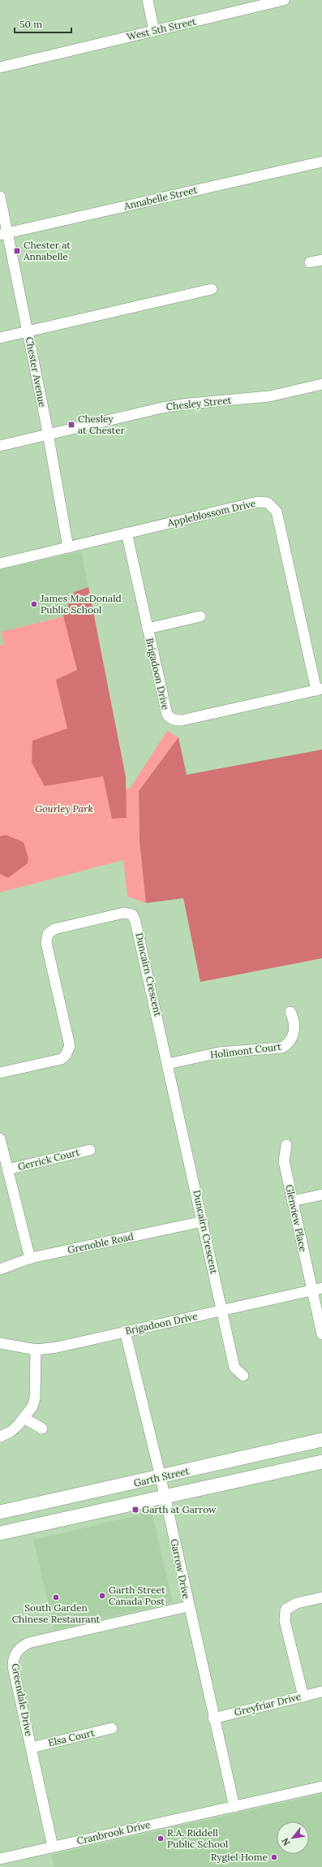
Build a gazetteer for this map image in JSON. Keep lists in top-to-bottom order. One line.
{"streets":{"main road":["Garth Street"],"street":["West 5th Street","Annabelle Street","Chester Avenue","Chesley Street","Appleblossom Drive","Brigadoon Drive","Duncairn Crescent","Holimont Court","Gerrick Court","Glenview Place","Grenoble Road","Garrow Drive","Greendale Drive","Greyfriar Drive","Elsa Court","Cranbrook Drive"]},"crossings":[["Annabelle Street","Chester Avenue"],["Chester Avenue","Chesley Street"],["Chester Avenue","Appleblossom Drive"],["Appleblossom Drive","Brigadoon Drive"],["Brigadoon Drive","Duncairn Crescent"],["Brigadoon Drive","Glenview Place"],["Brigadoon Drive","Garrow Drive"],["Duncairn Crescent","Holimont Court"],["Duncairn Crescent","Grenoble Road"],["Garth Street","Garrow Drive"],["Garrow Drive","Greendale Drive"],["Garrow Drive","Greyfriar Drive"],["Garrow Drive","Cranbrook Drive"],["Greendale Drive","Elsa Court"],["Greendale Drive","Cranbrook Drive"]],"parks":["Gourley Park"],"places":{"transit":["Chester at Annabelle","Chesley at Chester","Garth at Garrow"],"other":["James MacDonald Public School","Garth Street Canada Post","South Garden Chinese Restaurant","R.A. Riddell Public School","Rygiel Home"]},"scale_bar":"50 m","north":"bottom left"}
